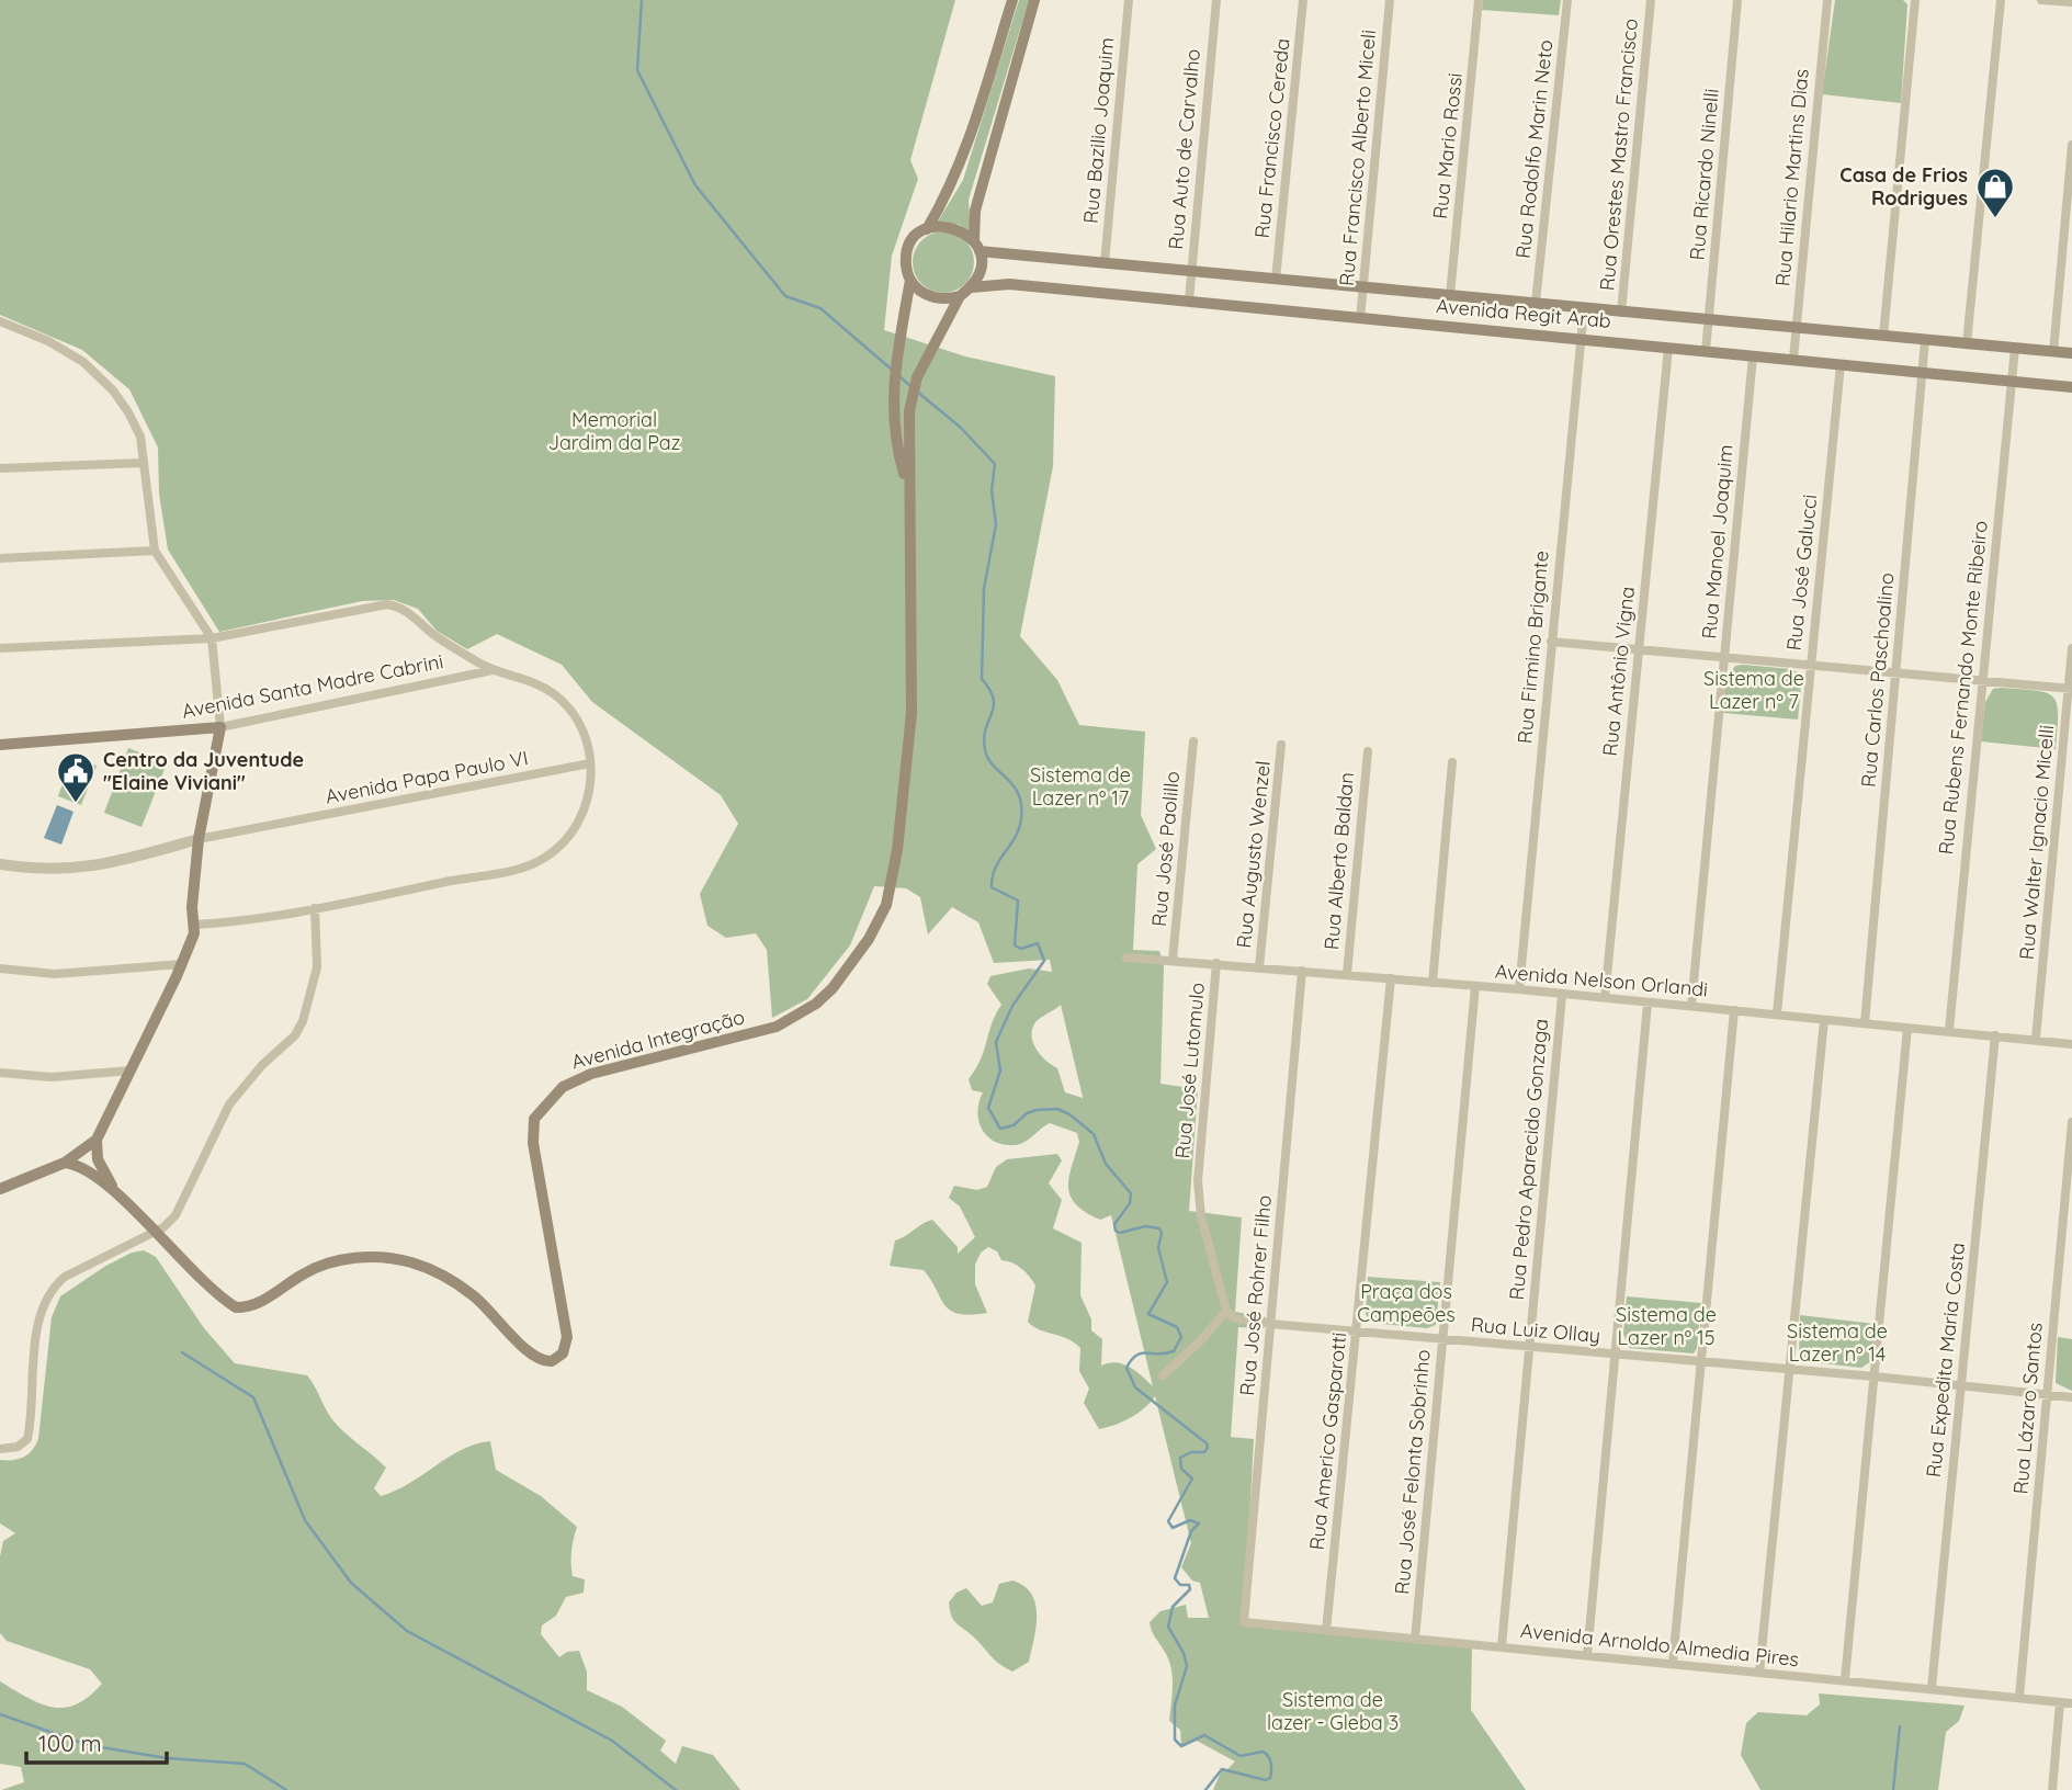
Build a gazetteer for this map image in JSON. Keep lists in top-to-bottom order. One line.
{"streets":{"main road":["Avenida Regit Arab","Avenida Santa Madre Cabrini","Avenida Integração"],"street":["Rua Bazilio Joaquim","Rua Francisco Cereda","Rua Mario Rossi","Rua Auto de Carvalho","Rua Rodolfo Marin Neto","Rua Orestes Mastro Francisco","Rua Francisco Alberto Miceli","Rua Ricardo Ninelli","Rua Hilario Martins Dias","Rua Manoel Joaquim","Rua José Galucci","Rua Firmino Brigante","Rua Antônio Vigna","Rua Carlos Paschoalino","Rua Rubens Fernando Monte Ribeiro","Avenida Papa Paulo VI","Rua Walter Ignacio Micelli","Rua José Paolillo","Rua Augusto Wenzel","Rua Alberto Baldan","Avenida Nelson Orlandi","Rua José Lutomulo","Rua Pedro Aparecido Gonzaga","Rua José Rohrer Filho","Rua Luiz Ollay","Rua Expedita Maria Costa","Rua Lázaro Santos","Rua Americo Gasparotti","Rua José Felonta Sobrinho","Avenida Arnoldo Almedia Pires"]},"crossings":[["Rua Bazilio Joaquim","Avenida Regit Arab"],["Rua Francisco Cereda","Avenida Regit Arab"],["Rua Mario Rossi","Avenida Regit Arab"],["Rua Auto de Carvalho","Avenida Regit Arab"],["Rua Rodolfo Marin Neto","Avenida Regit Arab"],["Rua Orestes Mastro Francisco","Avenida Regit Arab"],["Rua Francisco Alberto Miceli","Avenida Regit Arab"],["Rua Ricardo Ninelli","Avenida Regit Arab"],["Rua Hilario Martins Dias","Avenida Regit Arab"],["Avenida Regit Arab","Rua Manoel Joaquim"],["Avenida Regit Arab","Rua José Galucci"],["Avenida Regit Arab","Rua Firmino Brigante"],["Avenida Regit Arab","Rua Antônio Vigna"],["Avenida Regit Arab","Rua Carlos Paschoalino"],["Avenida Regit Arab","Rua Rubens Fernando Monte Ribeiro"],["Avenida Regit Arab","Avenida Integração"],["Rua Manoel Joaquim","Avenida Nelson Orlandi"],["Rua José Galucci","Avenida Nelson Orlandi"],["Rua Firmino Brigante","Avenida Nelson Orlandi"],["Rua Antônio Vigna","Avenida Nelson Orlandi"],["Rua Carlos Paschoalino","Avenida Nelson Orlandi"],["Rua Rubens Fernando Monte Ribeiro","Avenida Nelson Orlandi"],["Rua Walter Ignacio Micelli","Avenida Nelson Orlandi"],["Rua José Paolillo","Avenida Nelson Orlandi"],["Rua Augusto Wenzel","Avenida Nelson Orlandi"],["Rua Alberto Baldan","Avenida Nelson Orlandi"],["Avenida Nelson Orlandi","Rua José Lutomulo"],["Avenida Nelson Orlandi","Rua Pedro Aparecido Gonzaga"],["Avenida Nelson Orlandi","Rua José Rohrer Filho"],["Avenida Nelson Orlandi","Rua Expedita Maria Costa"],["Avenida Nelson Orlandi","Rua Americo Gasparotti"],["Avenida Nelson Orlandi","Rua José Felonta Sobrinho"],["Rua José Lutomulo","Rua Luiz Ollay"],["Rua Pedro Aparecido Gonzaga","Rua Luiz Ollay"],["Rua Pedro Aparecido Gonzaga","Avenida Arnoldo Almedia Pires"],["Rua José Rohrer Filho","Rua Luiz Ollay"],["Rua José Rohrer Filho","Avenida Arnoldo Almedia Pires"],["Rua Luiz Ollay","Rua Expedita Maria Costa"],["Rua Luiz Ollay","Rua Lázaro Santos"],["Rua Luiz Ollay","Rua Americo Gasparotti"],["Rua Luiz Ollay","Rua José Felonta Sobrinho"],["Rua Expedita Maria Costa","Avenida Arnoldo Almedia Pires"],["Rua Lázaro Santos","Avenida Arnoldo Almedia Pires"],["Rua Americo Gasparotti","Avenida Arnoldo Almedia Pires"],["Rua José Felonta Sobrinho","Avenida Arnoldo Almedia Pires"]],"parks":["Memorial Jardim da Paz","Sistema de Lazer nº 7","Sistema de Lazer nº 17","Praça dos Campeões","Sistema de Lazer nº 15","Sistema de Lazer nº 14","Sistema de lazer - Gleba 3"],"places":{"shop":["Casa de Frios Rodrigues"],"public building":["Centro da Juventude \"Elaine Viviani\""]},"scale_bar":"100 m"}
